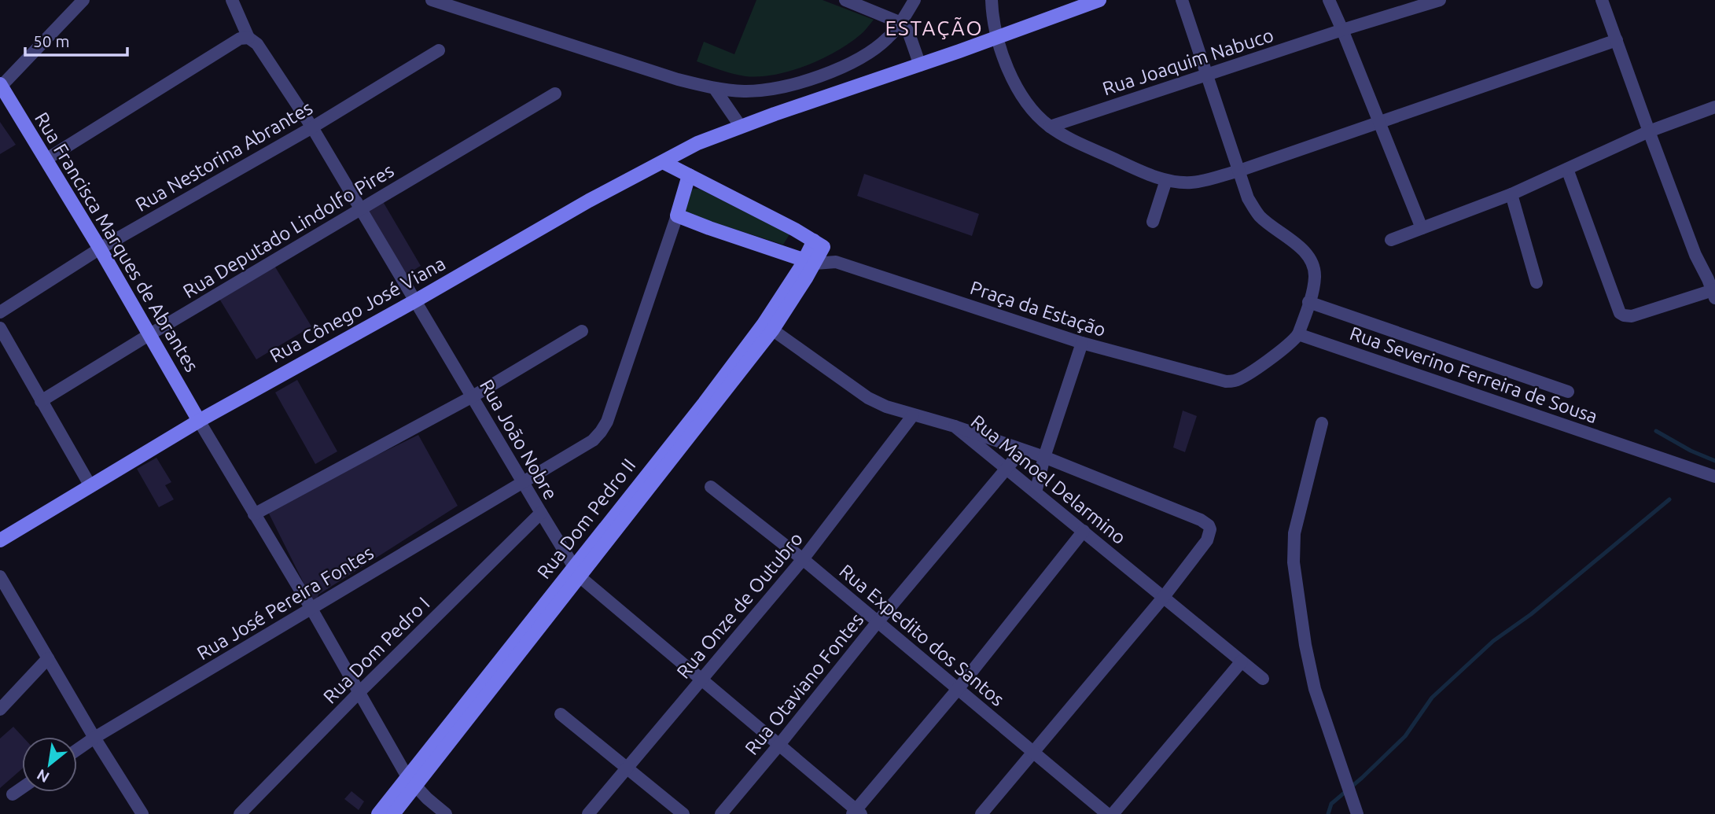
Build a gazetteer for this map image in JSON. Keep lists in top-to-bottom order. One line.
{"streets":{"street":["Rua Joaquim Nabuco","Rua Nestorina Abrantes","Rua Deputado Lindolfo Pires","Rua Francisca Marques de Abrantes","Praça da Estação","Rua Cônego José Viana","Rua Severino Ferreira de Sousa","Rua João Nobre","Rua Manoel Delarmino","Rua Dom Pedro II","Rua José Pereira Fontes","Rua Onze de Outubro","Rua Expedito dos Santos","Rua Dom Pedro I","Rua Otaviano Fontes"]},"crossings":[["Rua Nestorina Abrantes","Rua Francisca Marques de Abrantes"],["Rua Nestorina Abrantes","Rua João Nobre"],["Rua Deputado Lindolfo Pires","Rua Francisca Marques de Abrantes"],["Rua Deputado Lindolfo Pires","Rua João Nobre"],["Rua Francisca Marques de Abrantes","Rua Cônego José Viana"],["Praça da Estação","Rua Severino Ferreira de Sousa"],["Praça da Estação","Rua Dom Pedro II"],["Rua Cônego José Viana","Rua João Nobre"],["Rua João Nobre","Rua Dom Pedro II"],["Rua João Nobre","Rua José Pereira Fontes"],["Rua João Nobre","Rua Onze de Outubro"],["Rua João Nobre","Rua Dom Pedro I"],["Rua João Nobre","Rua Otaviano Fontes"],["Rua Manoel Delarmino","Rua Dom Pedro II"],["Rua Manoel Delarmino","Rua Onze de Outubro"],["Rua Manoel Delarmino","Rua Otaviano Fontes"],["Rua Onze de Outubro","Rua Expedito dos Santos"],["Rua Expedito dos Santos","Rua Otaviano Fontes"]],"districts":["ESTAÇÃO"],"scale_bar":"50 m","north":"bottom left"}
